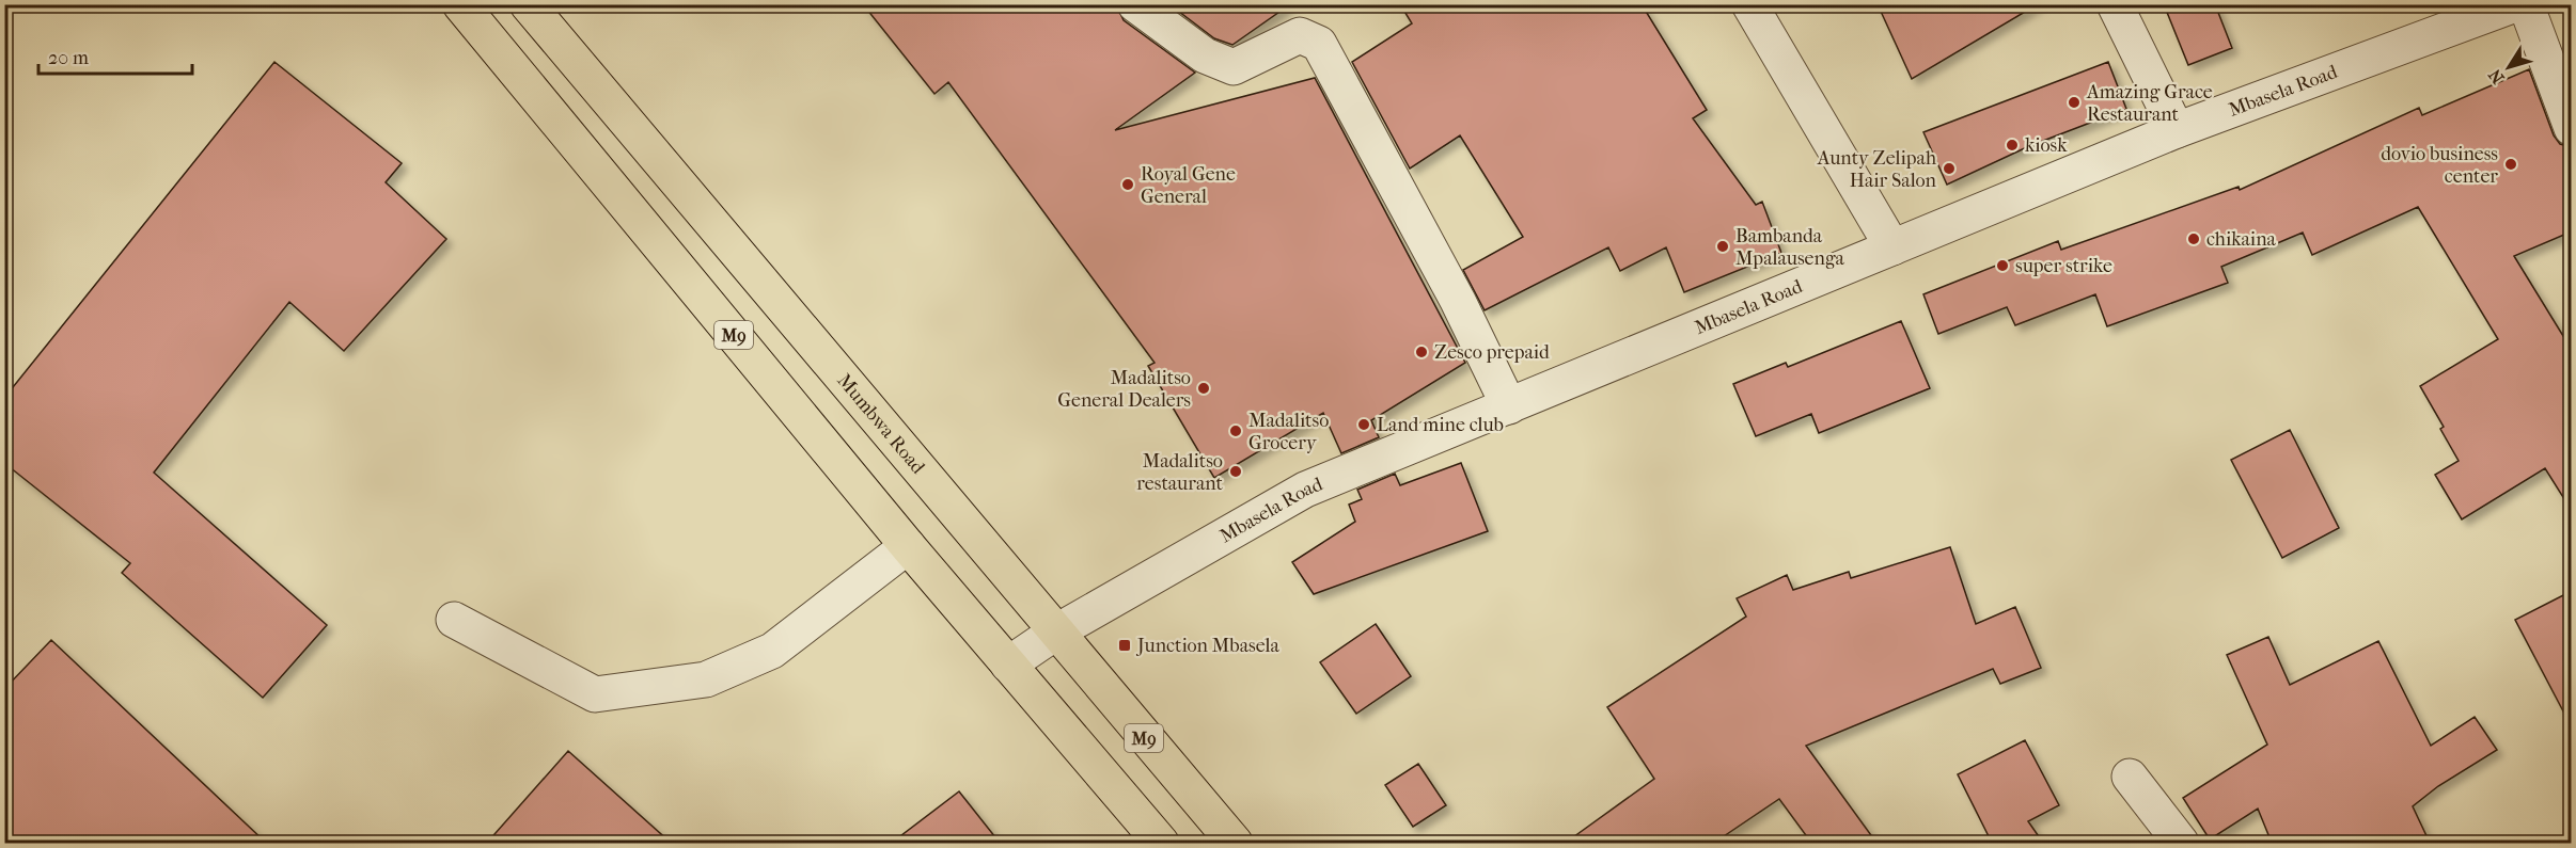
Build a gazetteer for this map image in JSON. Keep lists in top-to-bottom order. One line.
{"streets":{"main road":["M9","Mumbwa Road"],"street":["Mbasela Road"]},"crossings":[["Mbasela Road","M9"],["Mbasela Road","Mumbwa Road"]],"places":{"other":["Amazing Grace Restaurant","kiosk","dovio business center","Aunty Zelipah Hair Salon","Royal Gene General","chikaina","Bambanda Mpalausenga","super strike","Zesco prepaid","Madalitso General Dealers","Land mine club","Madalitso Grocery","Madalitso restaurant"],"transit":["Junction Mbasela"]},"scale_bar":"20 m","north":"bottom left"}
